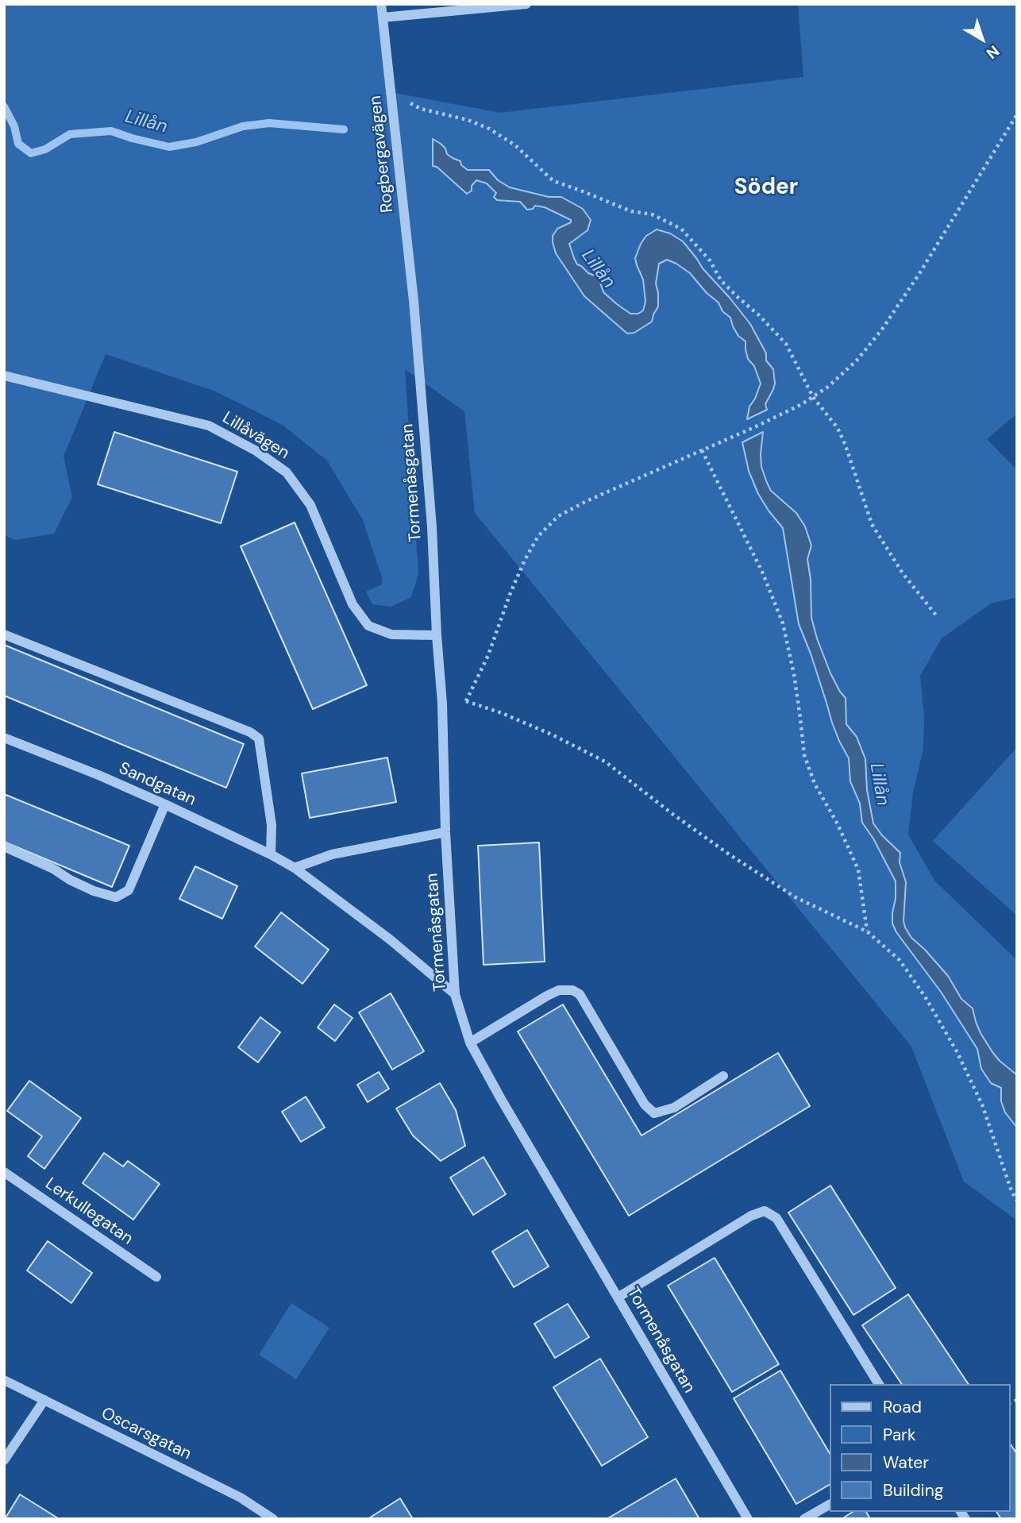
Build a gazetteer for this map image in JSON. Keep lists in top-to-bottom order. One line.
{"streets":{"street":["Rogbergavägen","Lillåvägen","Tormenåsgatan","Sandgatan","Lerkullegatan","Oscarsgatan"]},"crossings":[["Rogbergavägen","Tormenåsgatan"],["Lillåvägen","Tormenåsgatan"],["Tormenåsgatan","Sandgatan"]],"districts":["Söder"],"water":["Lillån"],"legend":["Road","Park","Water","Building"],"north":"bottom right"}
